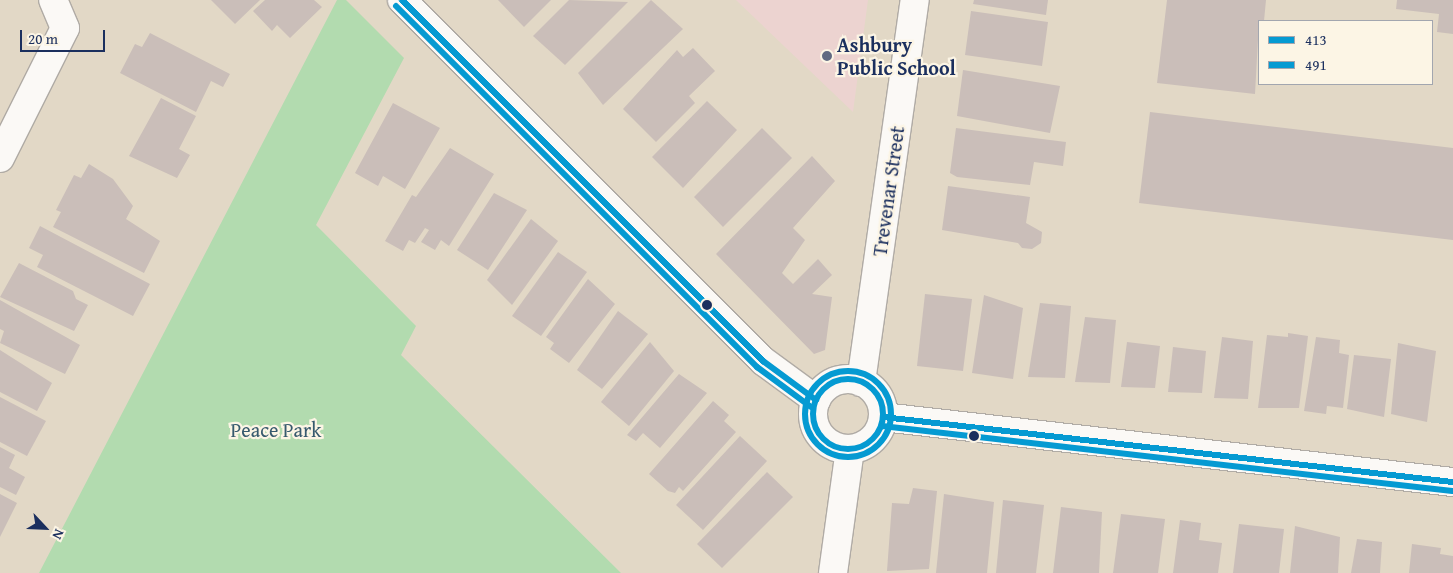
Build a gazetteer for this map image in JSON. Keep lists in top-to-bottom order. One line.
{"streets":{"main road":["Trevenar Street"]},"parks":["Peace Park"],"places":["Ashbury Public School"],"lines":["transit line 413","transit line 491"],"legend":["413","491"],"scale_bar":"20 m","north":"bottom right"}
